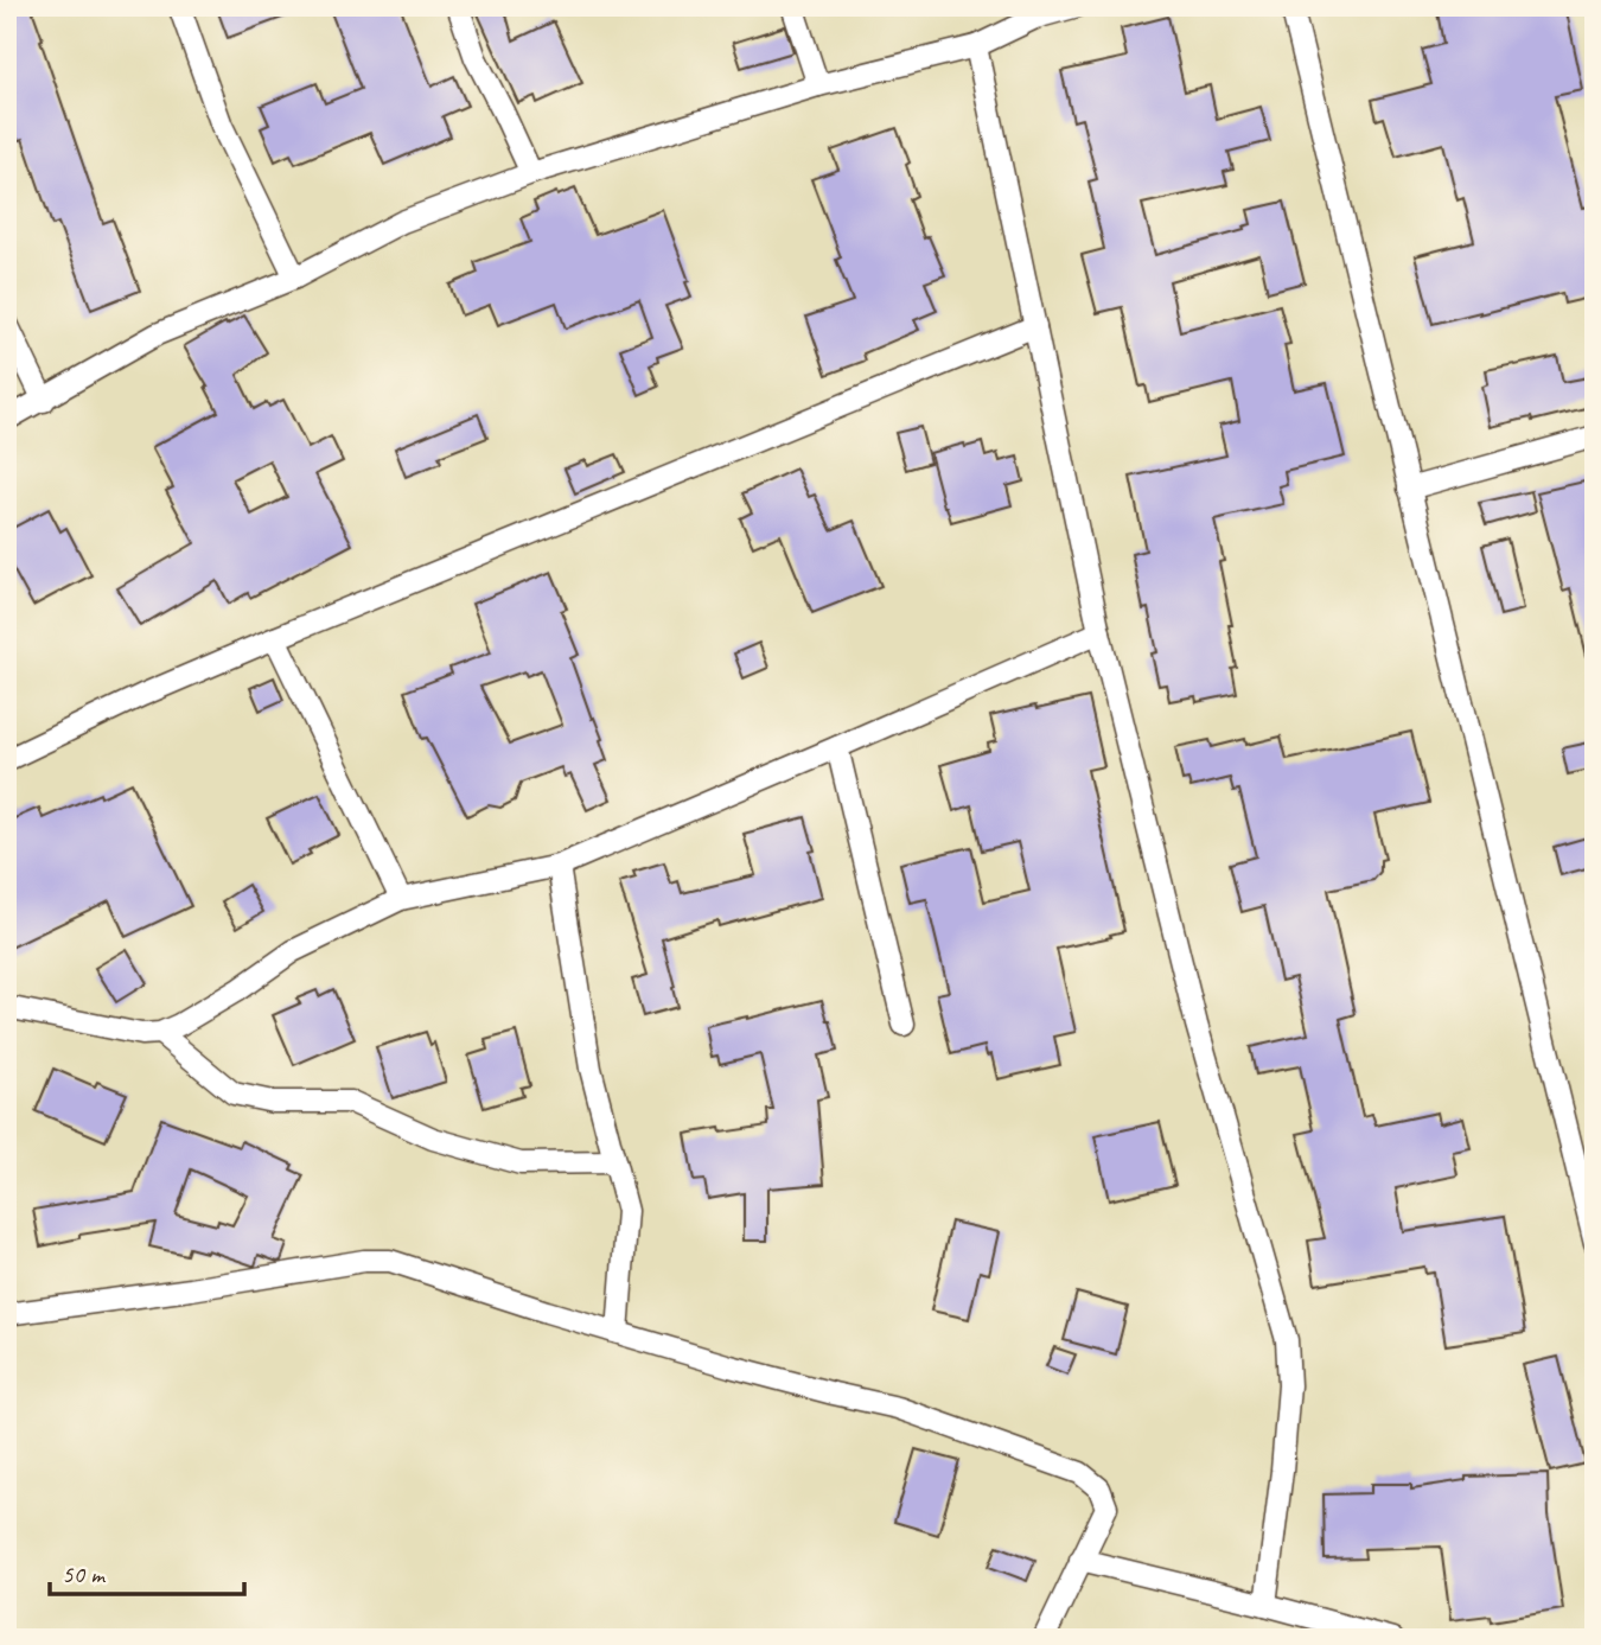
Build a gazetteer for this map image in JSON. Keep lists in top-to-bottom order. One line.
{"scale_bar":"50 m"}
